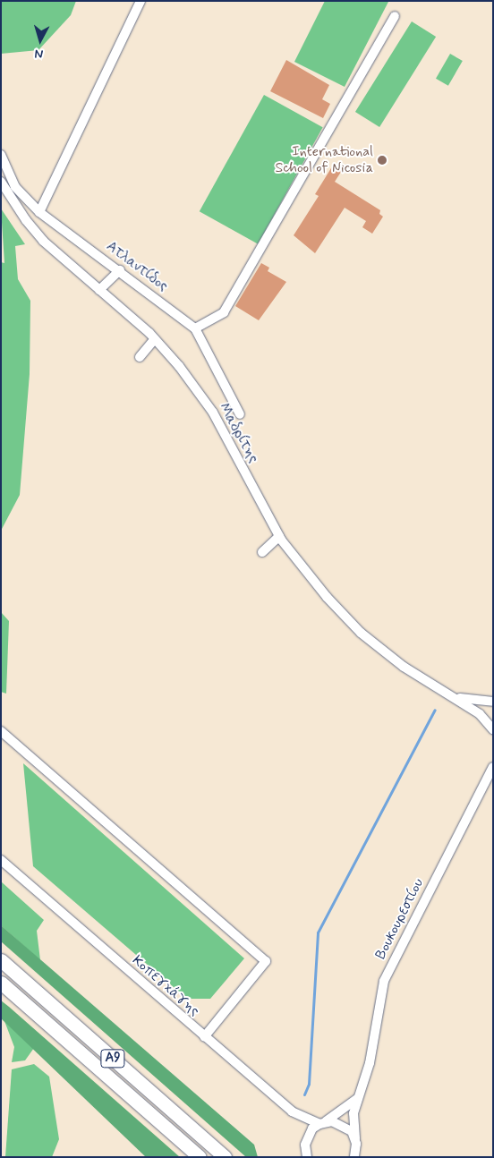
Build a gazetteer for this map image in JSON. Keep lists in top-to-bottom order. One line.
{"streets":{"highway":["A9"],"street":["Ατλαντίδος","Μαδρίτης","Βουκουρεστίου","Κοπεγχάγης"]},"crossings":[["Βουκουρεστίου","Κοπεγχάγης"]],"places":["International School of Nicosia"],"north":"bottom"}
